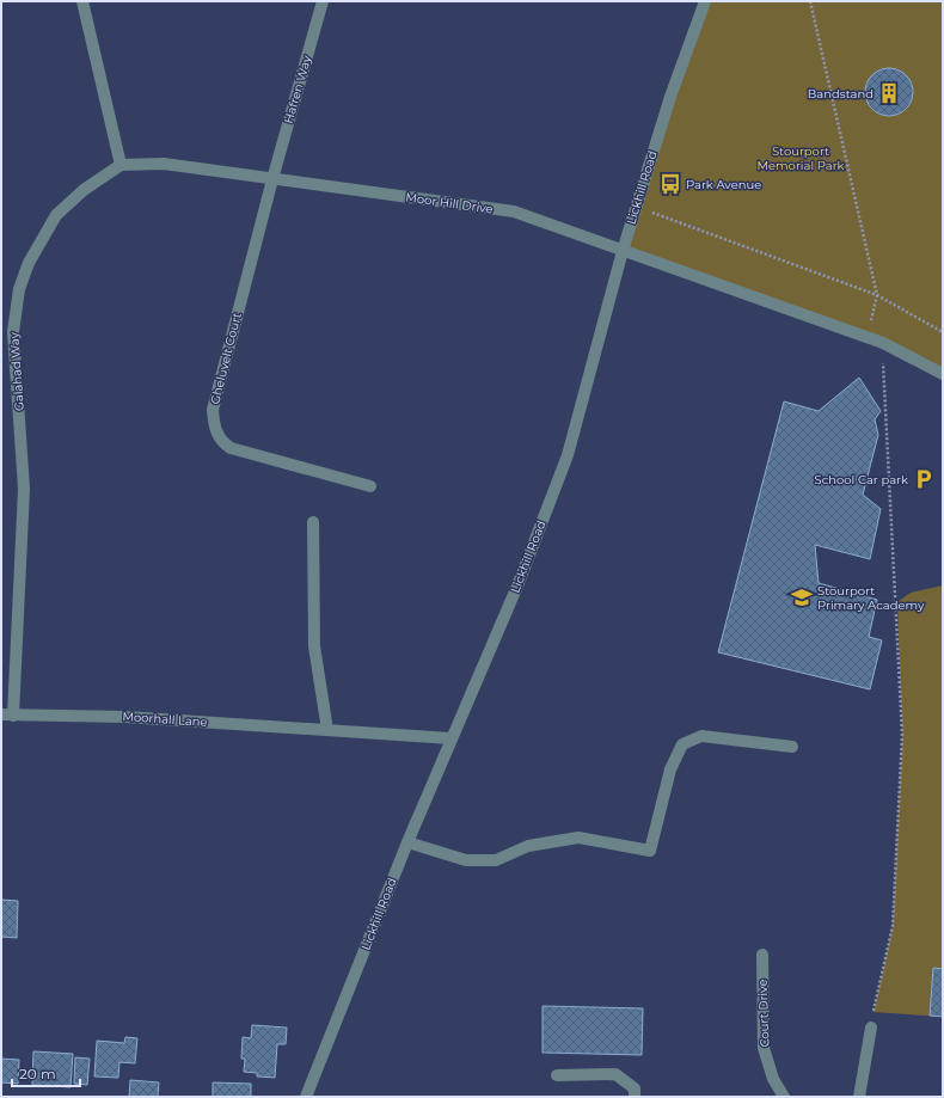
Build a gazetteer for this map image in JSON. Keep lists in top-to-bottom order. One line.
{"streets":{"street":["Hafren Way","Lickhill Road","Moor Hill Drive","Gheluvelt Court","Galahad Way","Moorhall Lane","Court Drive"]},"crossings":[["Hafren Way","Moor Hill Drive"],["Hafren Way","Gheluvelt Court"],["Lickhill Road","Moor Hill Drive"],["Lickhill Road","Moorhall Lane"],["Moor Hill Drive","Gheluvelt Court"],["Galahad Way","Moorhall Lane"]],"parks":["Stourport Memorial Park"],"places":{"building":["Bandstand"],"bus stop":["Park Avenue"],"parking":["School Car park"],"school or university":["Stourport Primary Academy"]},"scale_bar":"20 m"}
